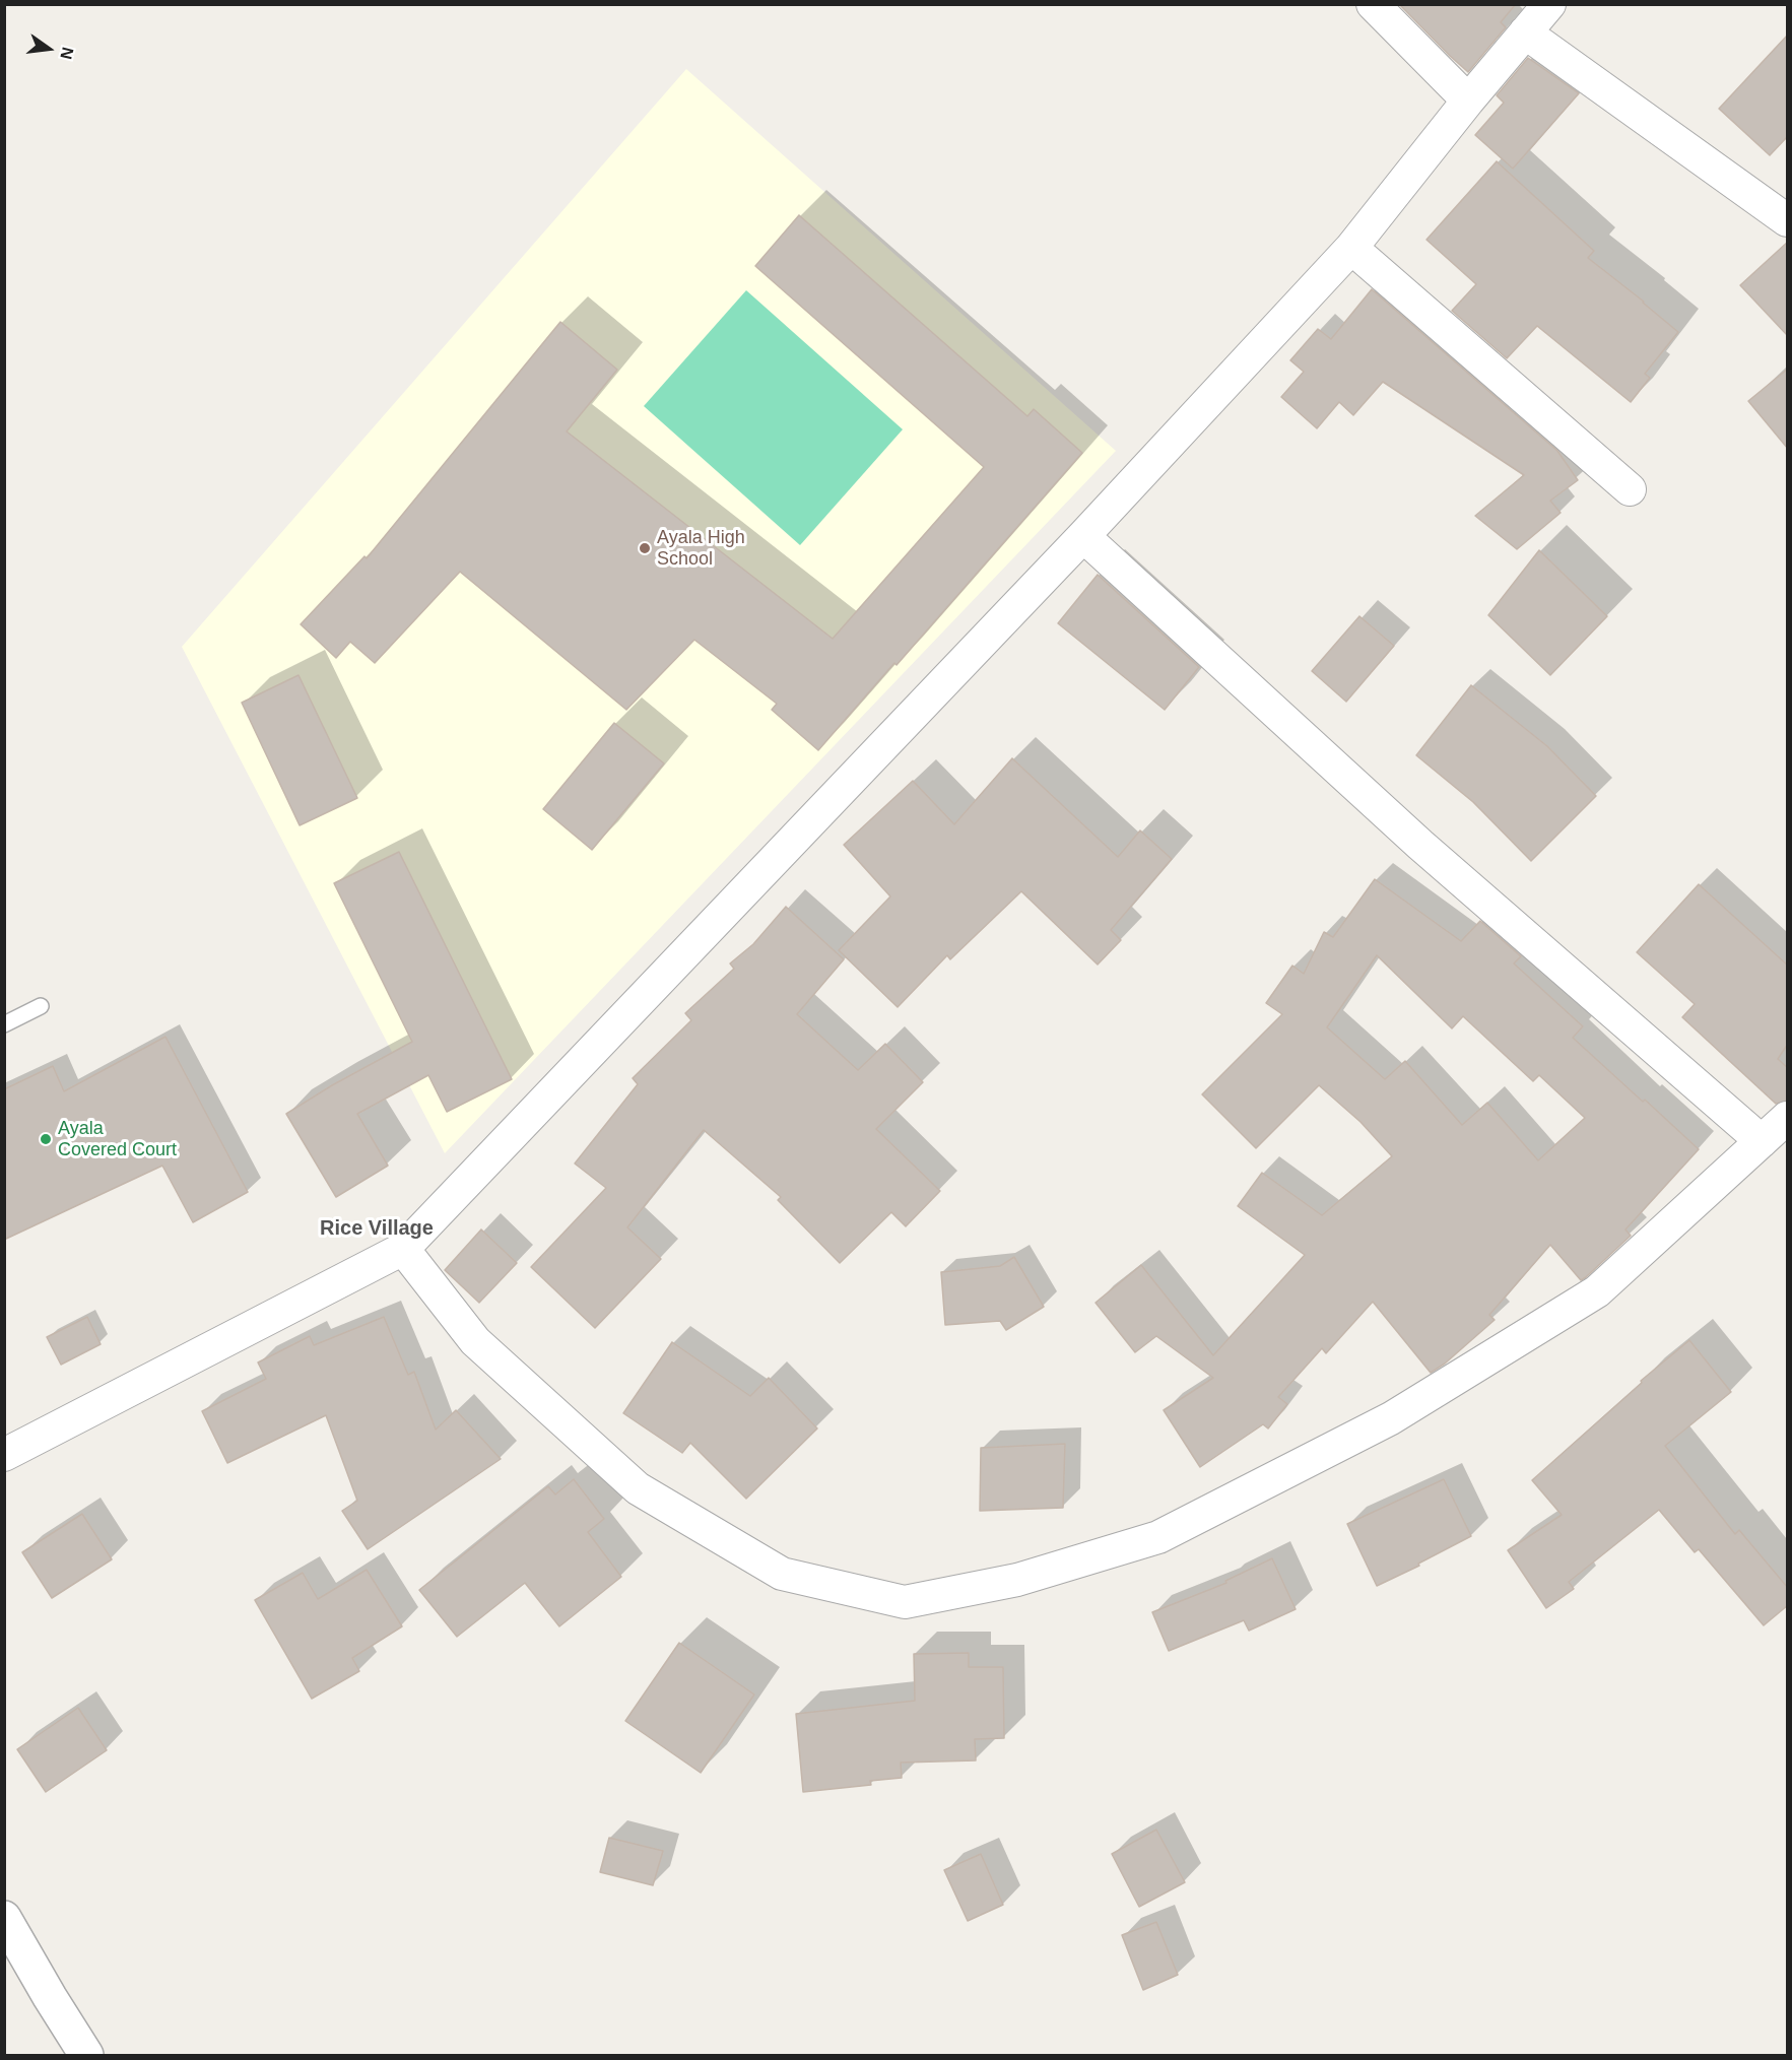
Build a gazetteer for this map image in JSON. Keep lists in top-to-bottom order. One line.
{"districts":["Rice Village"],"places":["Ayala High School","Ayala Covered Court"],"north":"right"}
